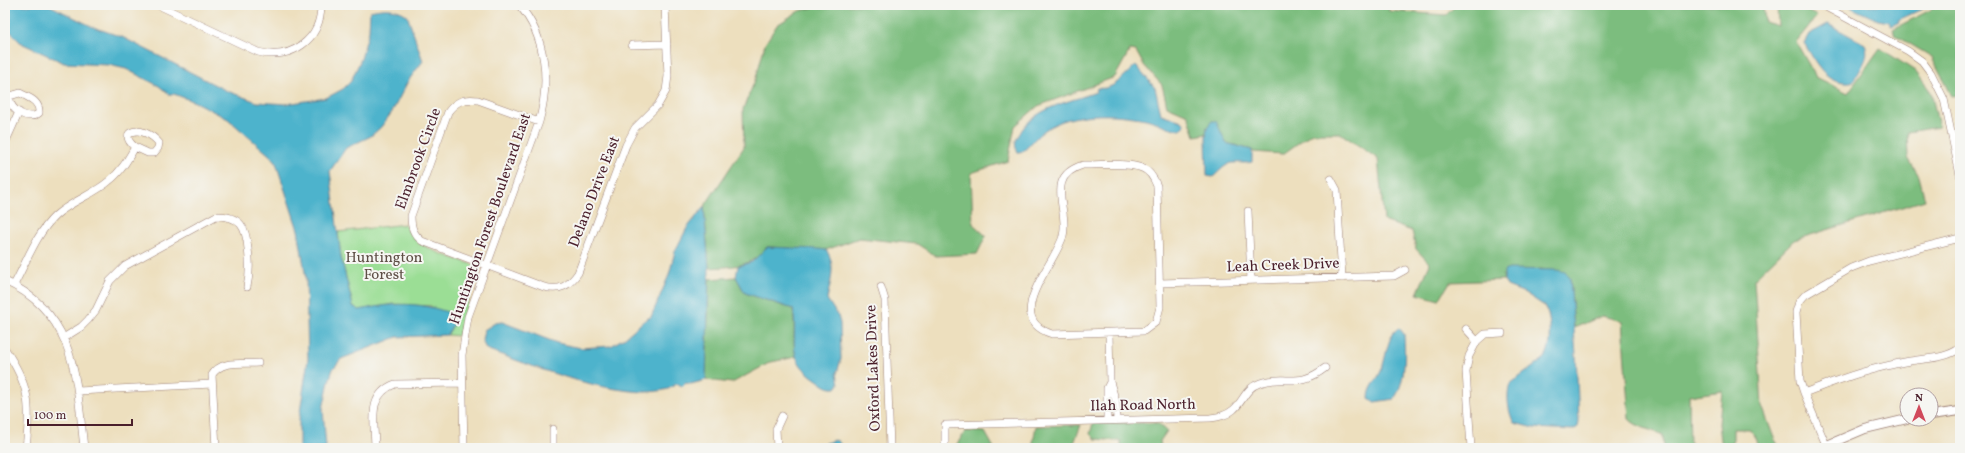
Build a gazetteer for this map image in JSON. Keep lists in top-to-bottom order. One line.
{"streets":{"street":["Elmbrook Circle","Delano Drive East","Huntington Forest Boulevard East","Leah Creek Drive","Oxford Lakes Drive","Ilah Road North"]},"crossings":[["Elmbrook Circle","Delano Drive East"],["Elmbrook Circle","Huntington Forest Boulevard East"],["Delano Drive East","Huntington Forest Boulevard East"]],"parks":["Huntington Forest"],"scale_bar":"100 m","north":"top"}
